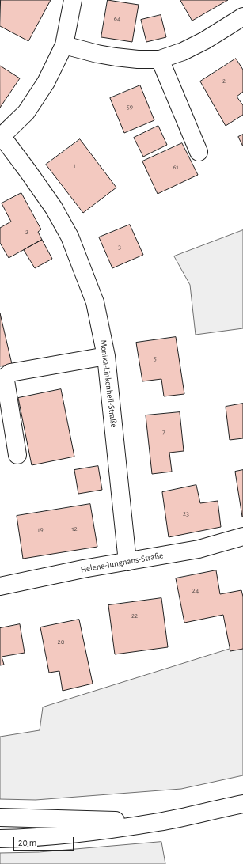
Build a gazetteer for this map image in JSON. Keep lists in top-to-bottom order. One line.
{"streets":{"street":["Monika-Linkenheil-Straße","Helene-Junghans-Straße"]},"crossings":[["Monika-Linkenheil-Straße","Helene-Junghans-Straße"]],"house_numbers":["64","2","59","1","61","2","3","5","7","23","12","19","24","22","20"],"scale_bar":"20 m"}
